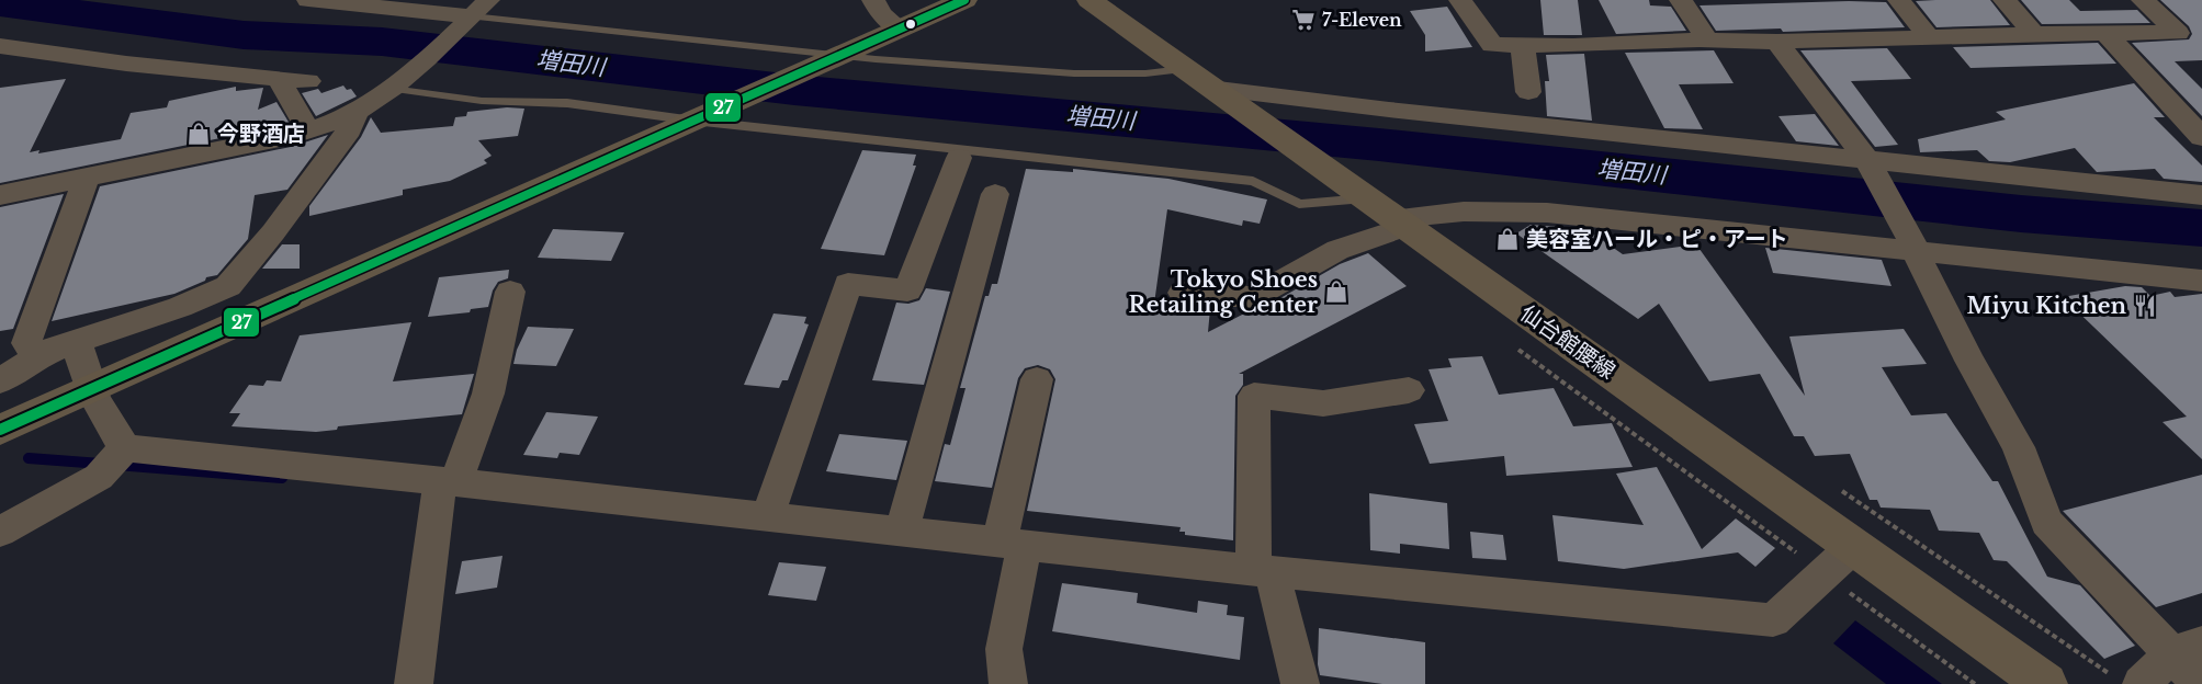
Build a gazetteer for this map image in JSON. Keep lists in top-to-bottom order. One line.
{"streets":{"main road":["仙台館腰線"]},"water":["増田川"],"places":{"supermarket":["7-Eleven"],"shop":["今野酒店","美容室ハール・ピ・アート","Tokyo Shoes Retailing Center"],"restaurant":["Miyu Kitchen"]},"lines":["transit line 27"]}
